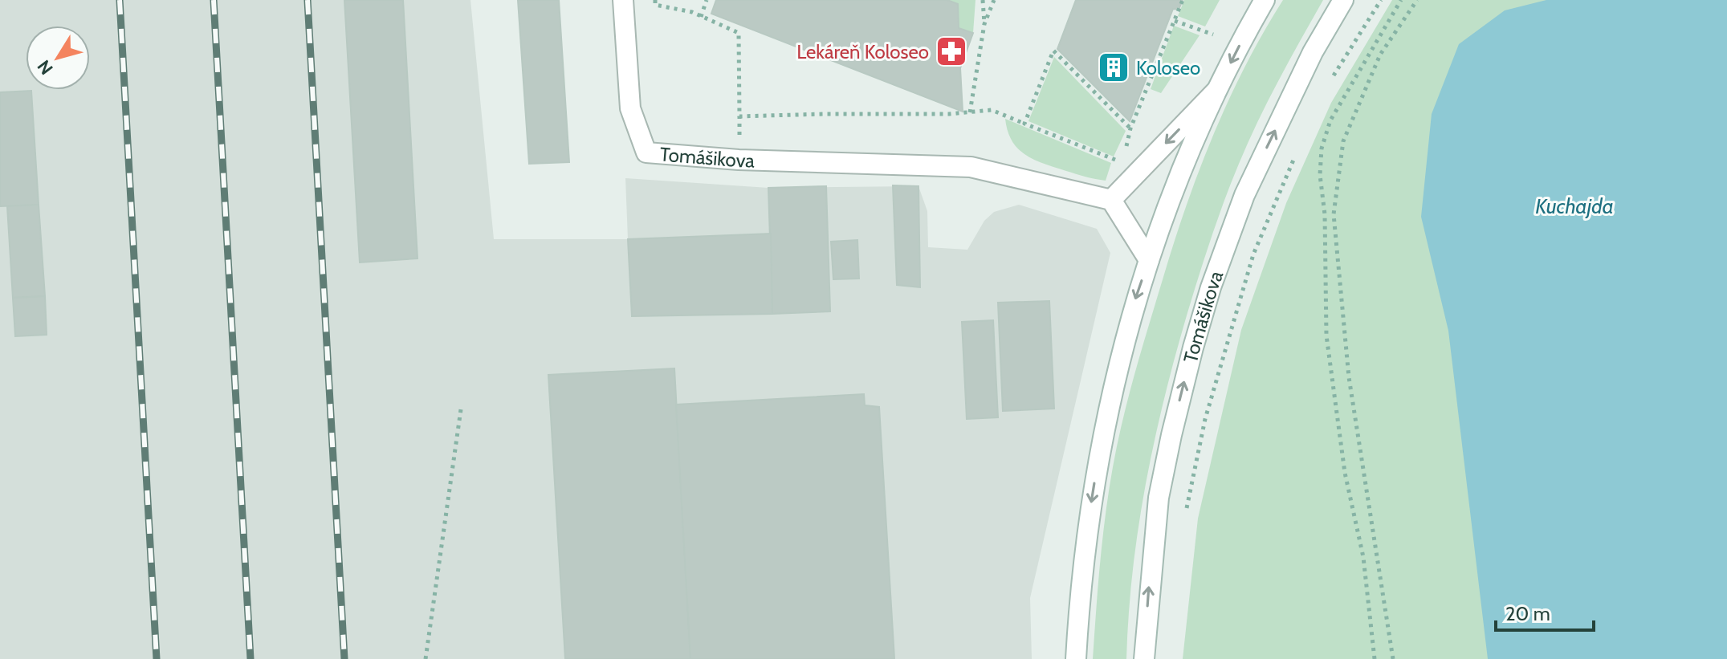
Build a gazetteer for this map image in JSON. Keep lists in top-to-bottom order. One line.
{"streets":{"main road":["Tomášikova"]},"water":["Kuchajda"],"places":{"pharmacy":["Lekáreň Koloseo"],"building":["Koloseo"]},"scale_bar":"20 m","north":"bottom left"}
